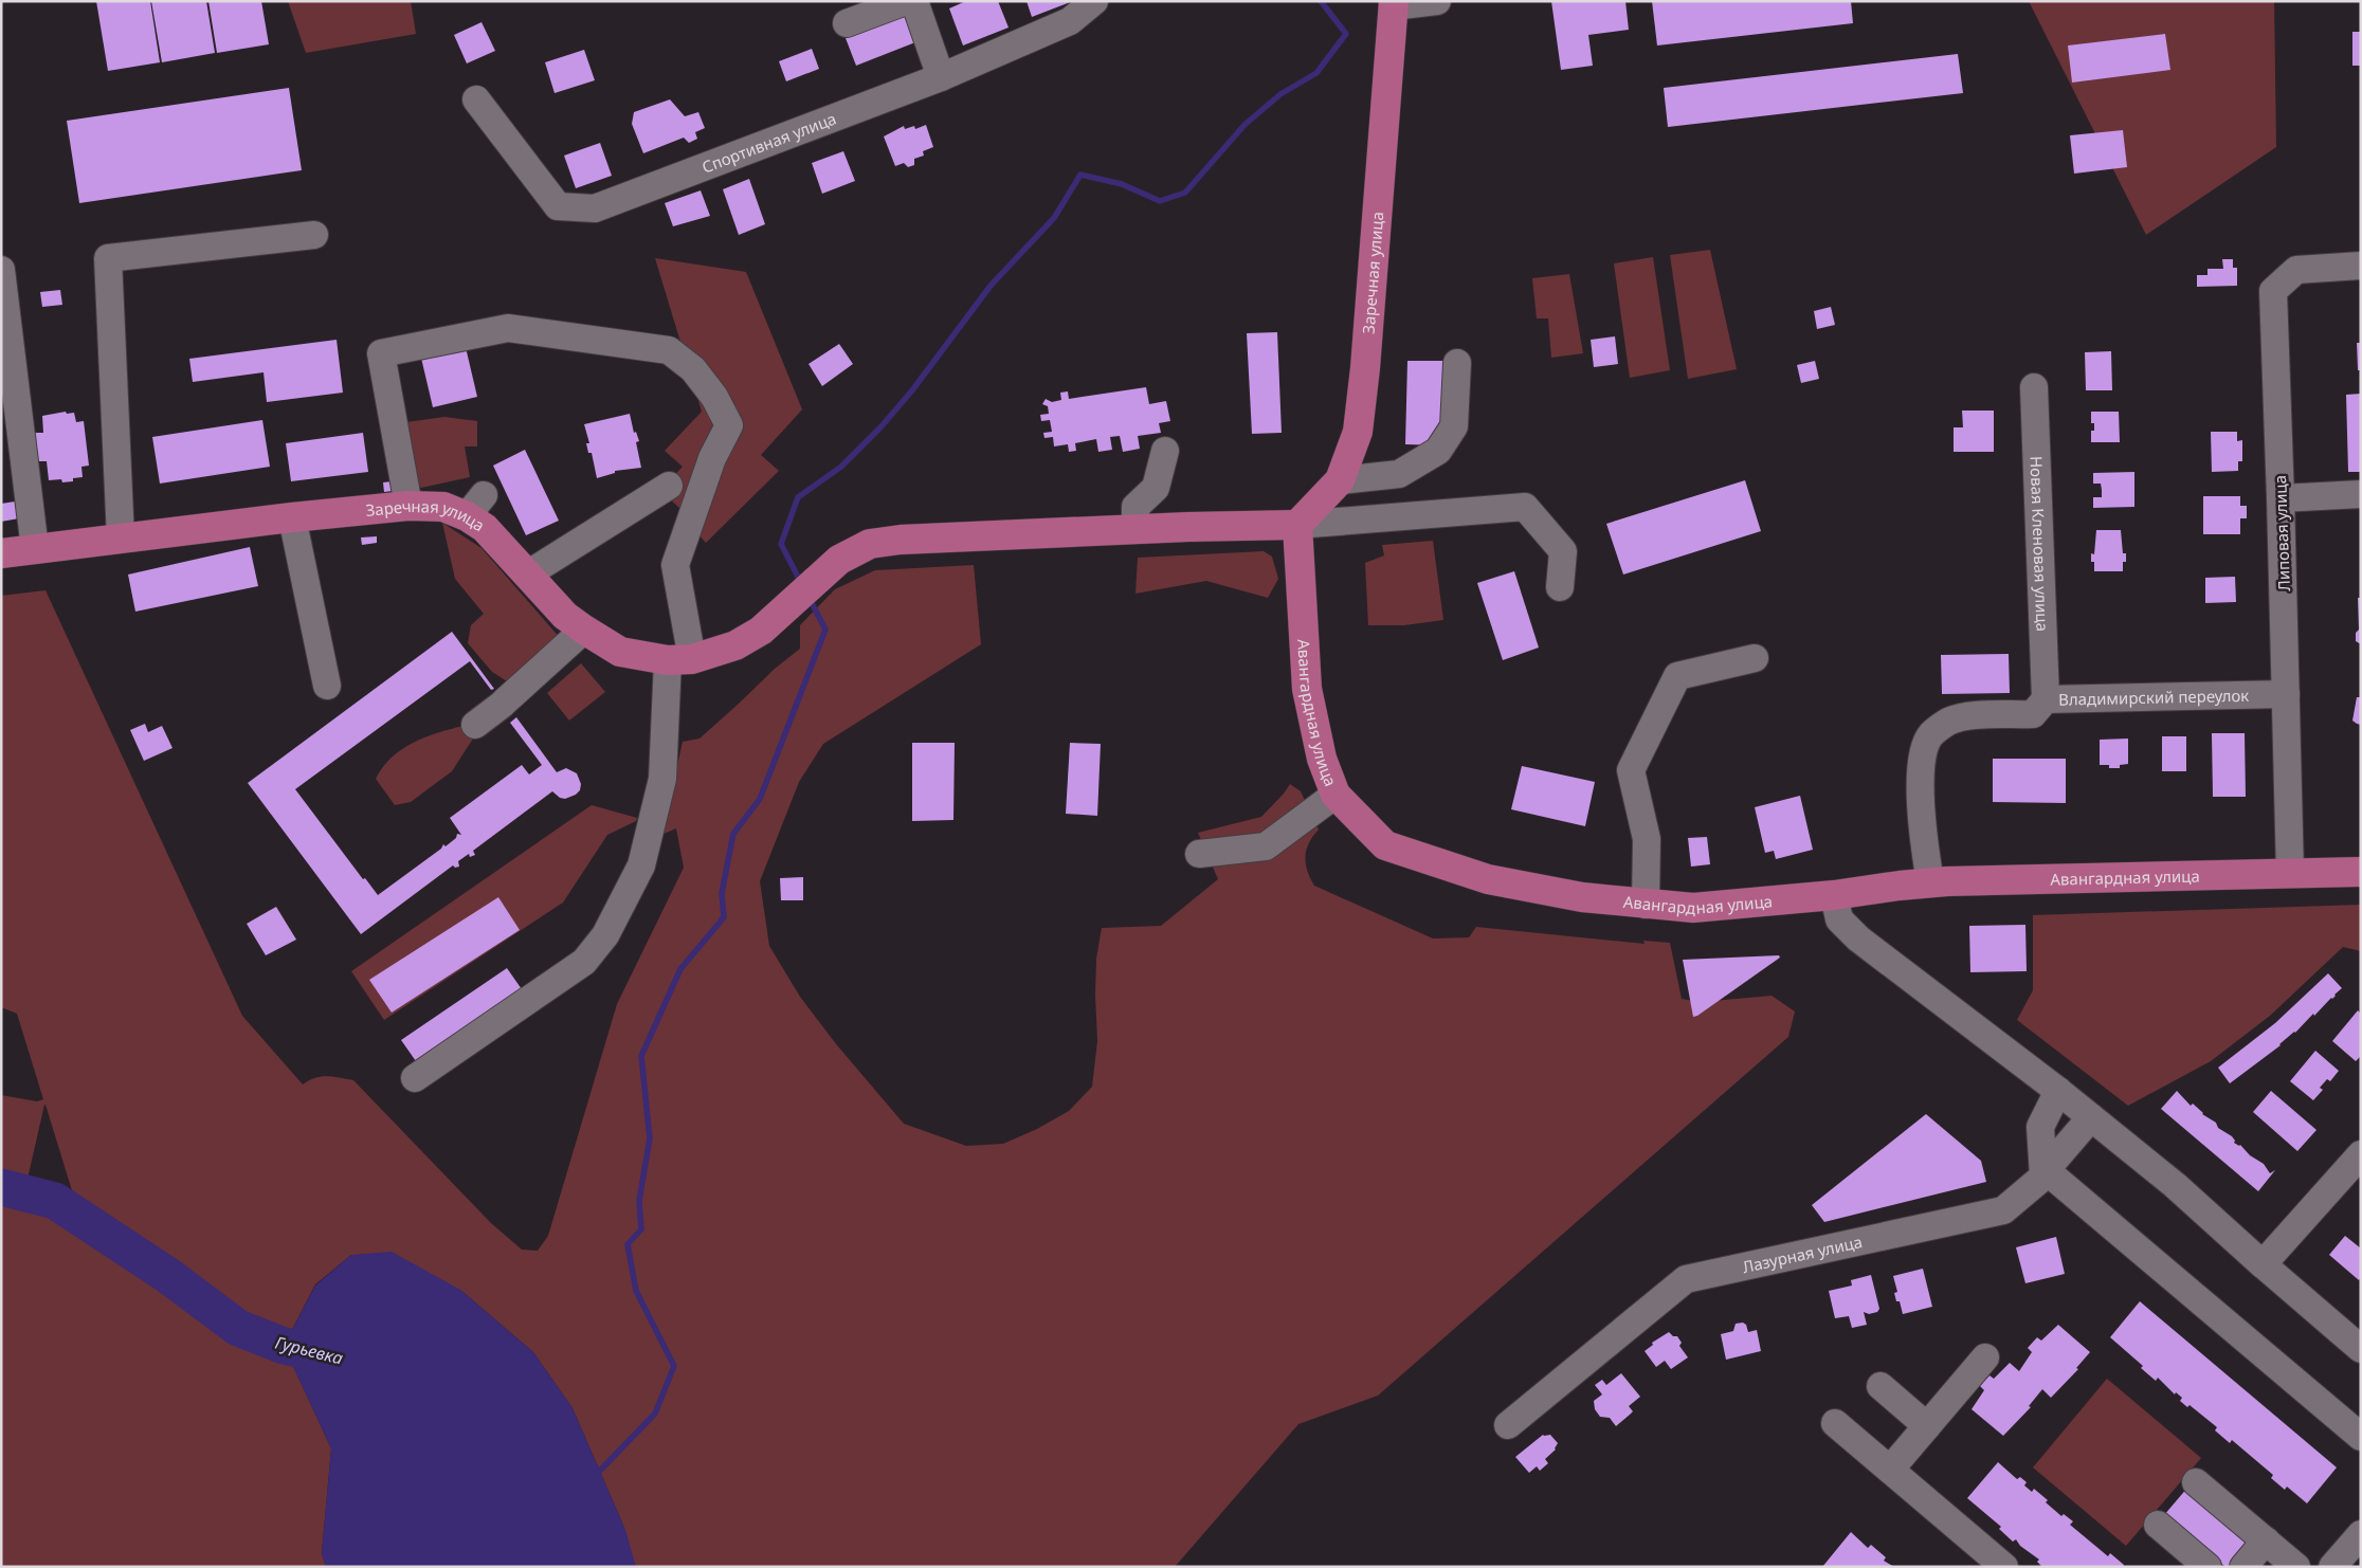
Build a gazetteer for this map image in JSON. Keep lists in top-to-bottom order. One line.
{"streets":{"main road":["Заречная улица","Авангардная улица"],"street":["Спортивная улица","Липовая улица","Новая Кленовая улица","Владимирский переулок","Лазурная улица"]},"crossings":[["Заречная улица","Авангардная улица"],["Липовая улица","Владимирский переулок"],["Липовая улица","Авангардная улица"],["Новая Кленовая улица","Владимирский переулок"],["Владимирский переулок","Авангардная улица"]],"water":["Гурьевка"]}
